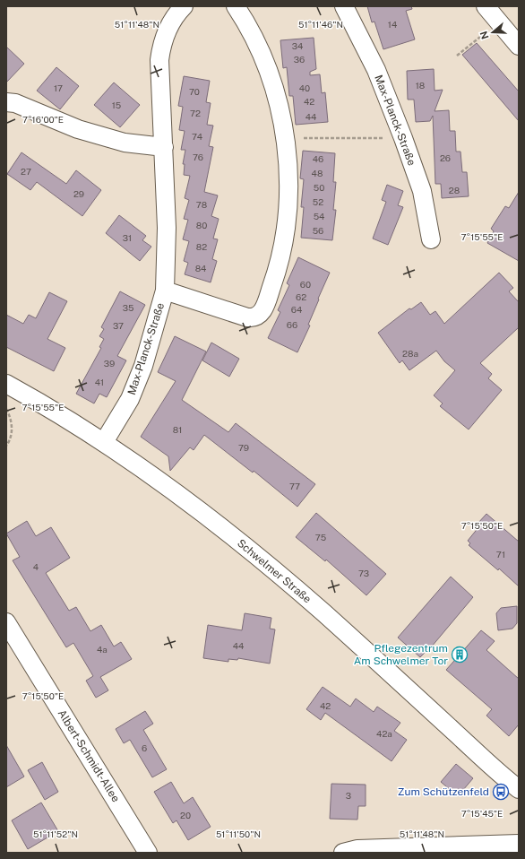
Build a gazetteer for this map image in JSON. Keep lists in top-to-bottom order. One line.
{"streets":{"street":["Max-Planck-Straße","Schwelmer Straße","Albert-Schmidt-Allee"]},"crossings":[["Max-Planck-Straße","Schwelmer Straße"]],"places":{"building":["Pflegezentrum Am Schwelmer Tor"],"bus stop":["Zum Schützenfeld"]},"house_numbers":["14","34","36","18","17","40","70","42","15","72","44","74","76","26","46","27","48","50","28","29","52","78","54","80","56","31","82","84","60","62","35","64","66","37","28a","39","41","81","79","77","75","71","4","73","44","4a","42","42a","6","3","20"],"north":"left","coordinates":["51°11'48\"N","51°11'46\"N","7°16'00\"E","7°15'55\"E","7°15'50\"E","7°15'45\"E","51°11'52\"N","51°11'50\"N"]}
